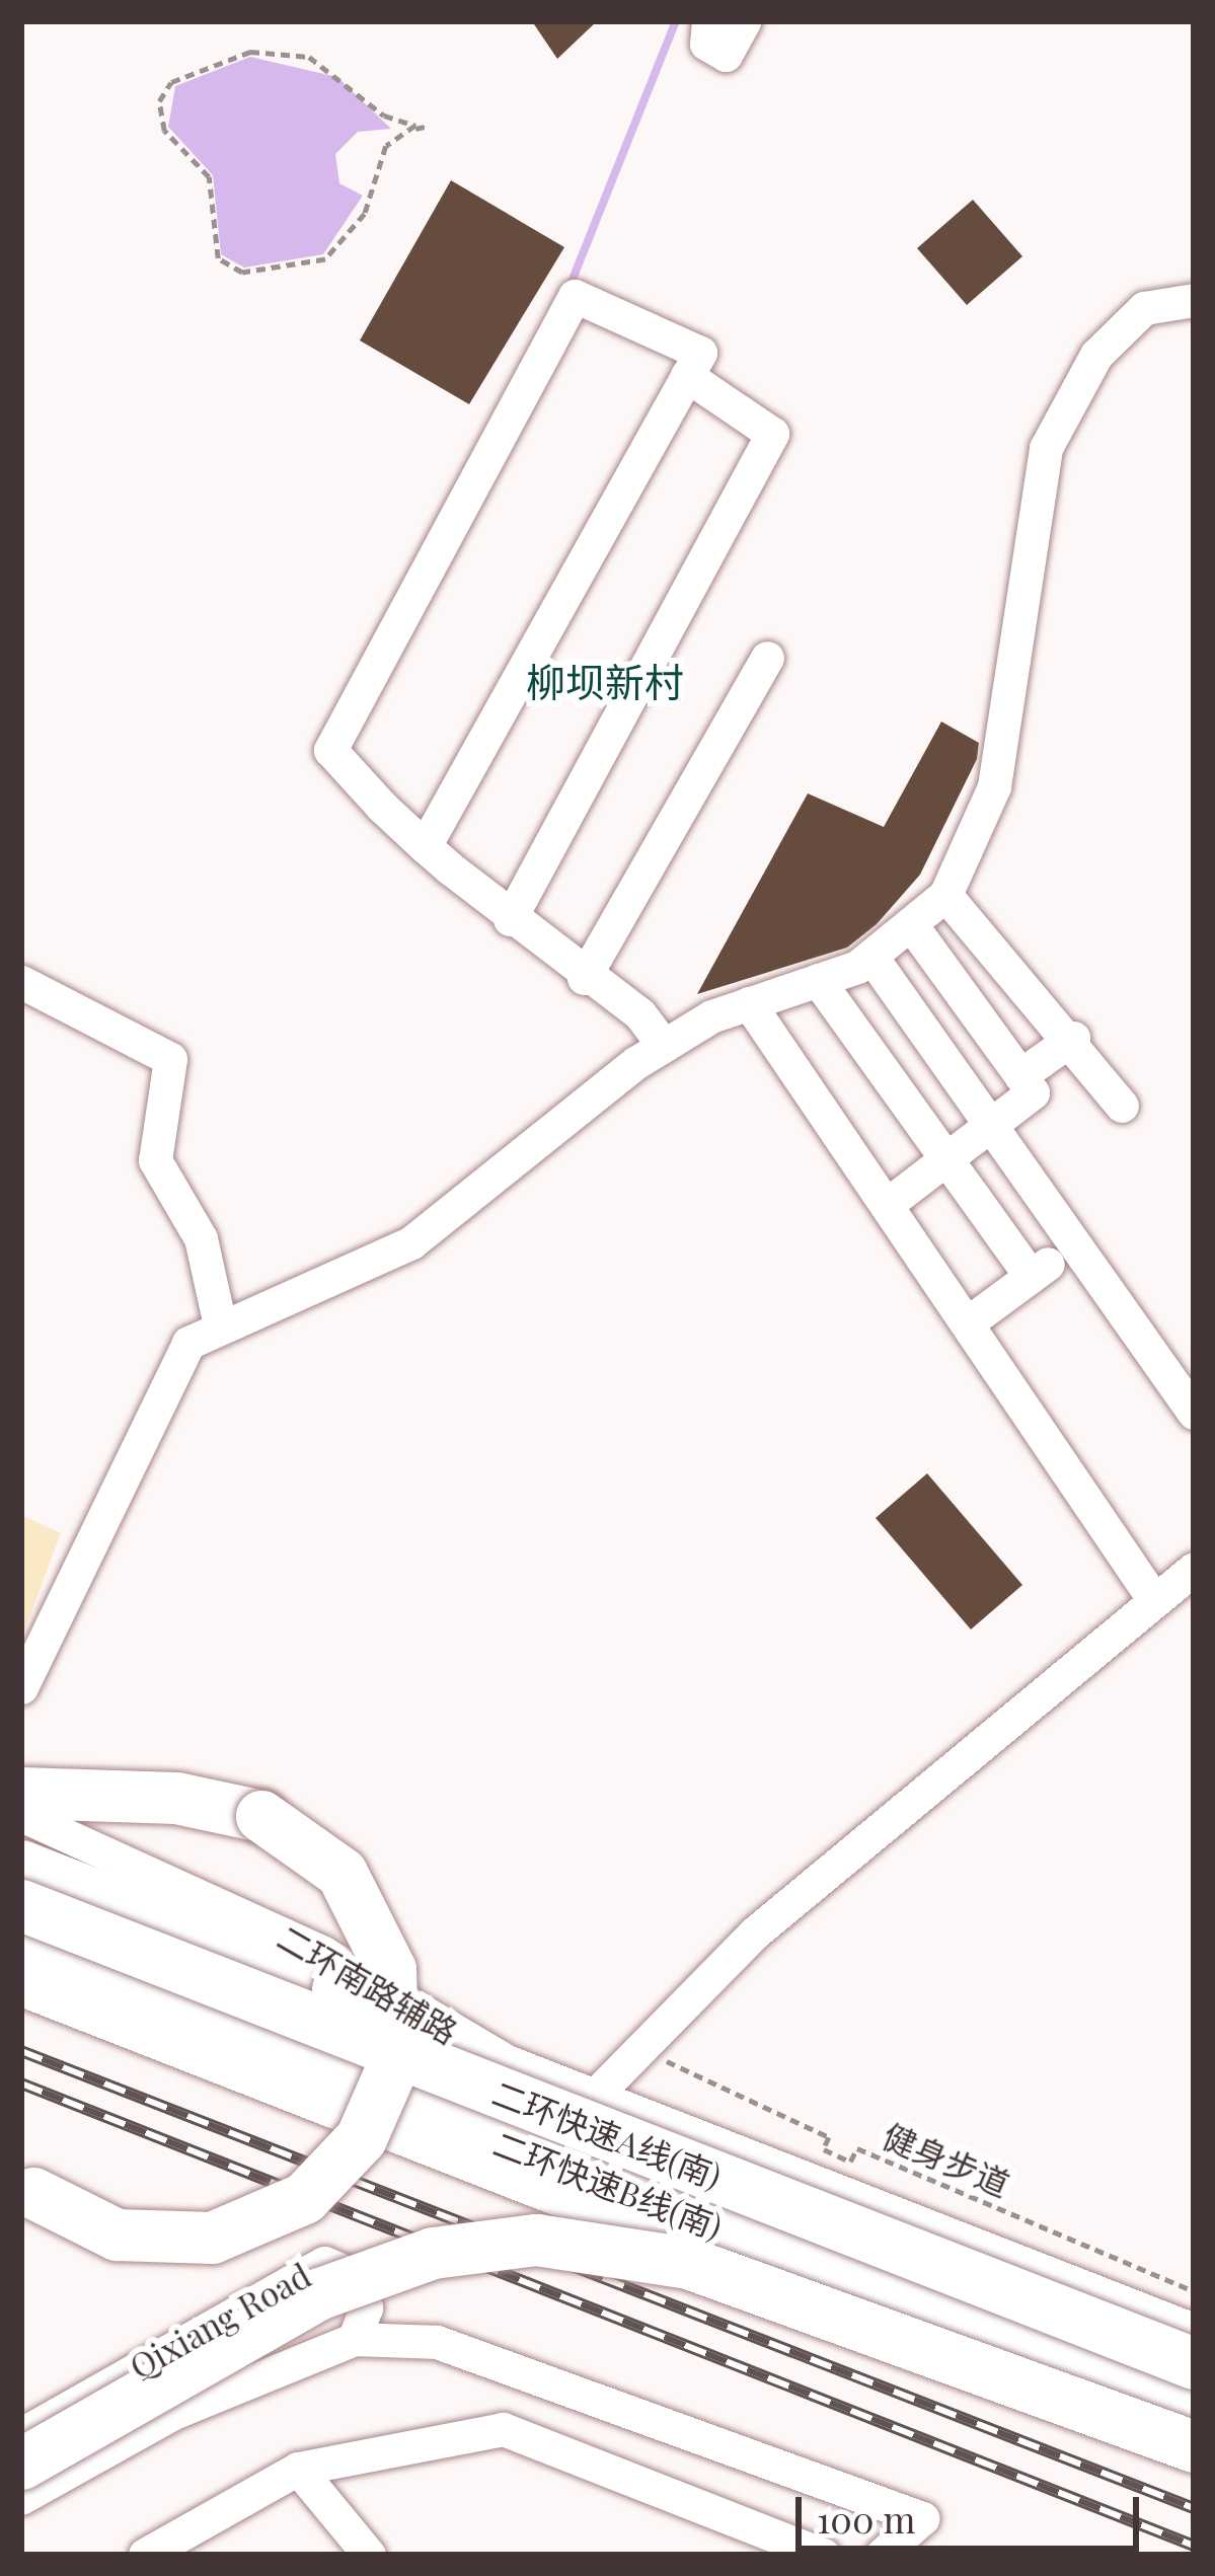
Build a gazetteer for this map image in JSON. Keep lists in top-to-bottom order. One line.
{"streets":{"highway":["二环快速A线(南)","二环快速B线(南)"],"street":["二环南路辅路","Qixiang Road"],"path":["健身步道"]},"crossings":[["二环南路辅路","二环快速A线(南)"]],"districts":["柳坝新村"],"scale_bar":"100 m"}
